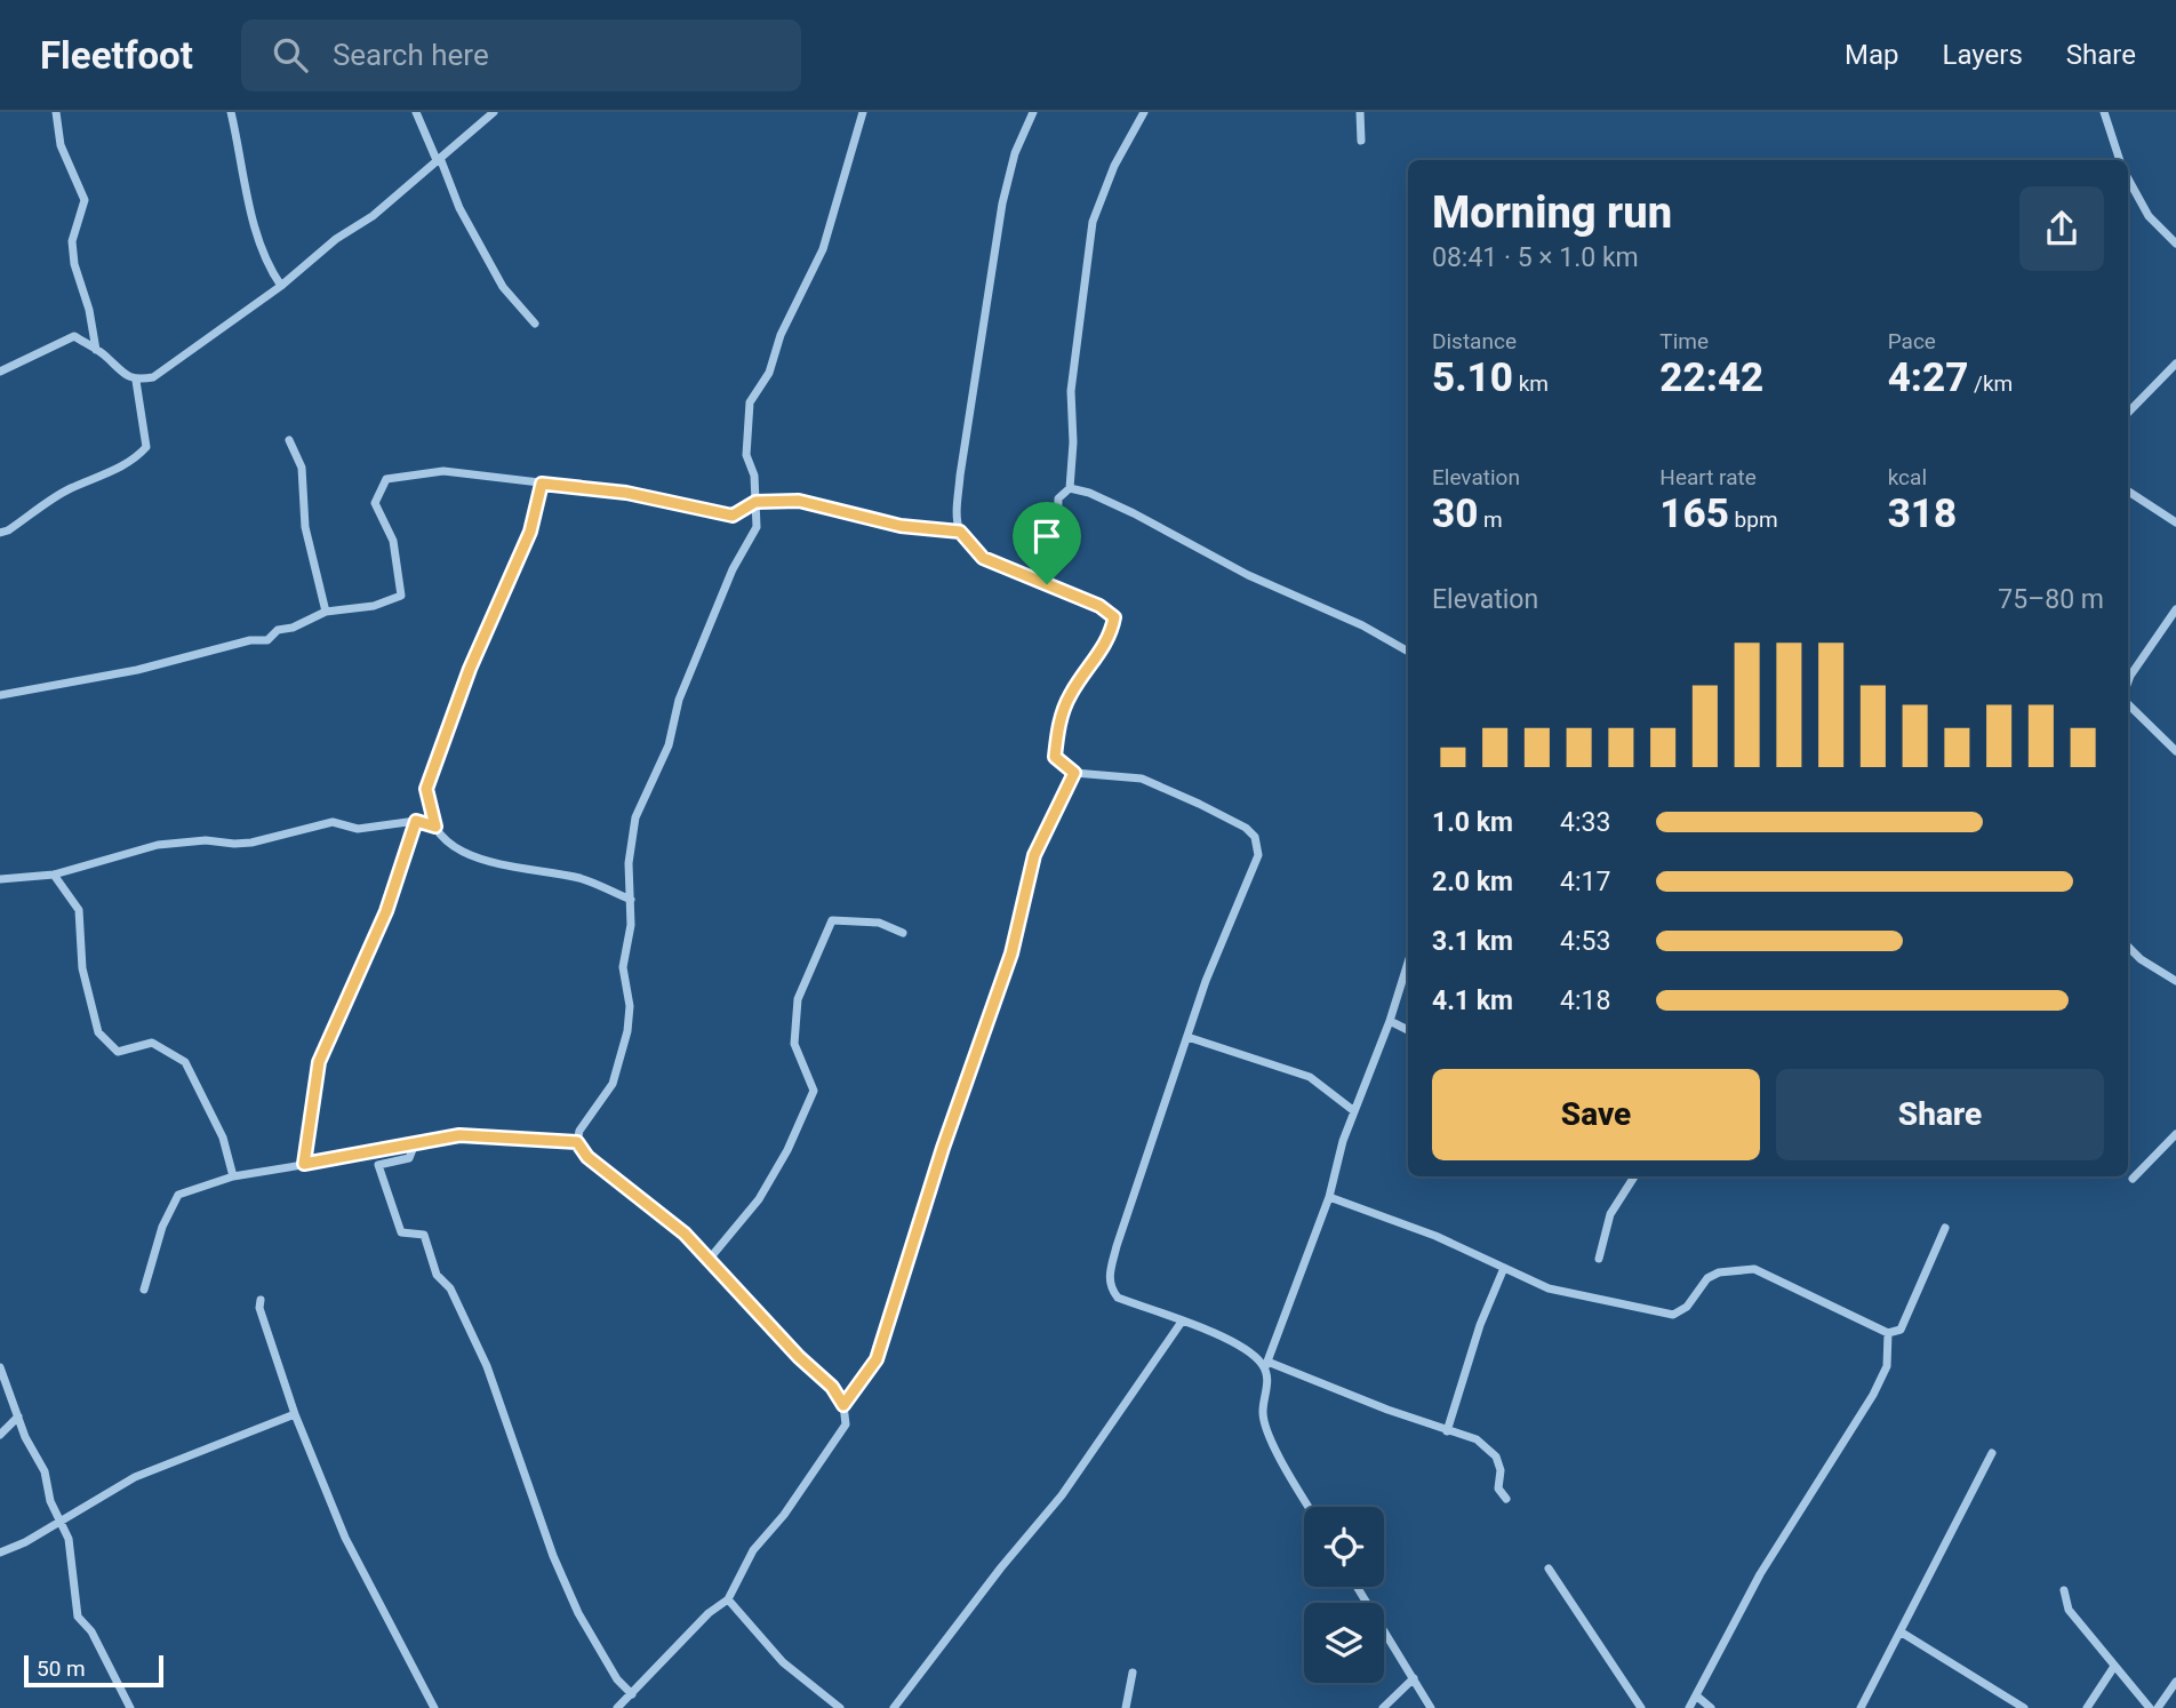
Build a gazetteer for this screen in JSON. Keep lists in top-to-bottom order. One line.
{"scale_bar":"50 m","page":{"header":"Fleetfoot","search":"Search here","nav":["Map","Layers","Share"],"heading":["Morning run","08:41 · 5 × 1.0 km"],"stats":[["Distance","5.10 km"],["Time","22:42"],["Pace","4:27 /km"],["Elevation","30 m"],["Heart rate","165 bpm"],["kcal","318"]],"chart":["Elevation","75–80 m"],"list":[{"name":"1.0 km","note":"4:33"},{"name":"2.0 km","note":"4:17"},{"name":"3.1 km","note":"4:53"},{"name":"4.1 km","note":"4:18"}],"buttons":["Save","Share"],"scale":"50 m"}}
